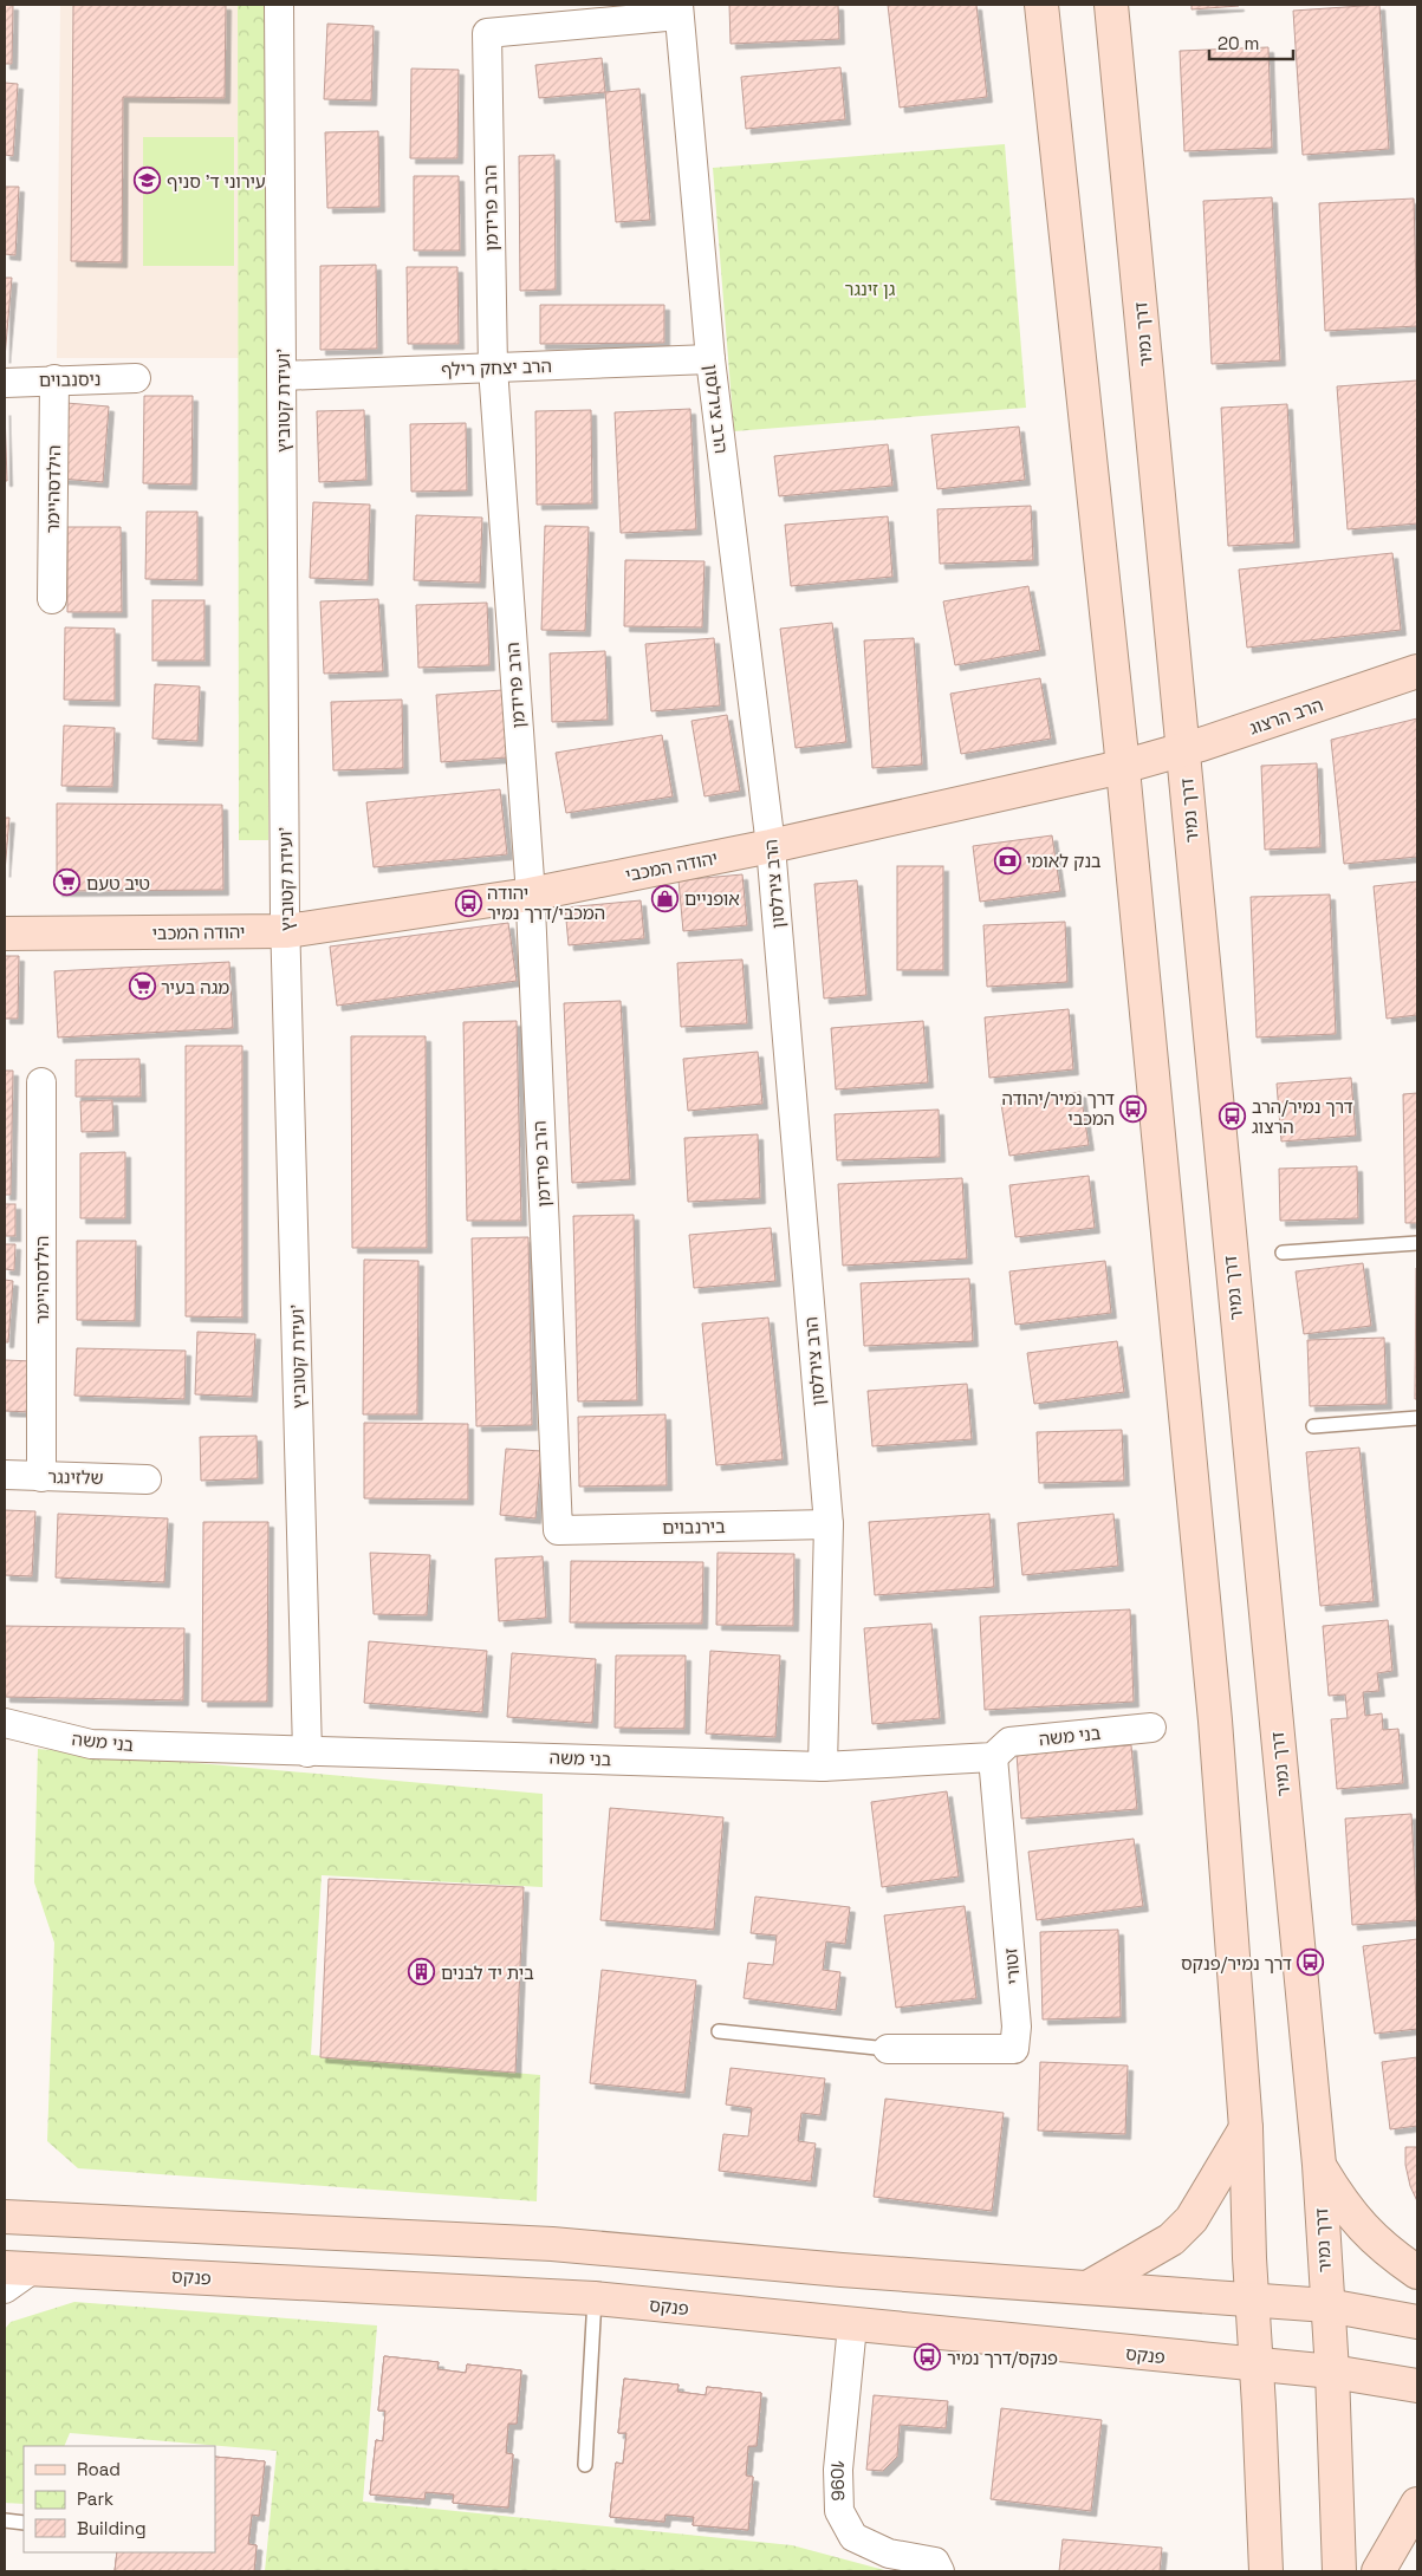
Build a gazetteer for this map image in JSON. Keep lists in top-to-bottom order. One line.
{"streets":{"main road":["דרך נמיר","הרב הרצוג","יהודה המכבי","פנקס"],"street":["הרב פרידמן","הרב יצחק רילף","ניסנבוים","ועידת קטוביץ'","הרב צירלסון","הילדסהיימר","שלזינגר","בירנבוים","בני משה","זטורי","1096"]},"crossings":[["הרב פרידמן","הרב יצחק רילף"],["הרב פרידמן","הרב צירלסון"],["הרב פרידמן","יהודה המכבי"],["הרב פרידמן","בירנבוים"],["דרך נמיר","הרב הרצוג"],["דרך נמיר","יהודה המכבי"],["דרך נמיר","פנקס"],["הרב יצחק רילף","ועידת קטוביץ'"],["הרב יצחק רילף","הרב צירלסון"],["ניסנבוים","הילדסהיימר"],["ועידת קטוביץ'","יהודה המכבי"],["ועידת קטוביץ'","בני משה"],["הרב צירלסון","יהודה המכבי"],["הרב צירלסון","בירנבוים"],["הרב צירלסון","בני משה"],["הילדסהיימר","שלזינגר"],["הרב הרצוג","יהודה המכבי"],["בני משה","זטורי"],["פנקס","1096"]],"parks":["גן זינגר"],"places":{"school or university":["עירוני ד' סניף"],"bank":["בנק לאומי"],"supermarket":["טיב טעם","מגה בעיר"],"shop":["אופניים"],"bus stop":["יהודה המכבי/דרך נמיר","דרך נמיר/יהודה המכבי","דרך נמיר/הרב הרצוג","דרך נמיר/פנקס","פנקס/דרך נמיר"],"building":["בית יד לבנים"]},"legend":["Road","Park","Building"],"scale_bar":"20 m"}
